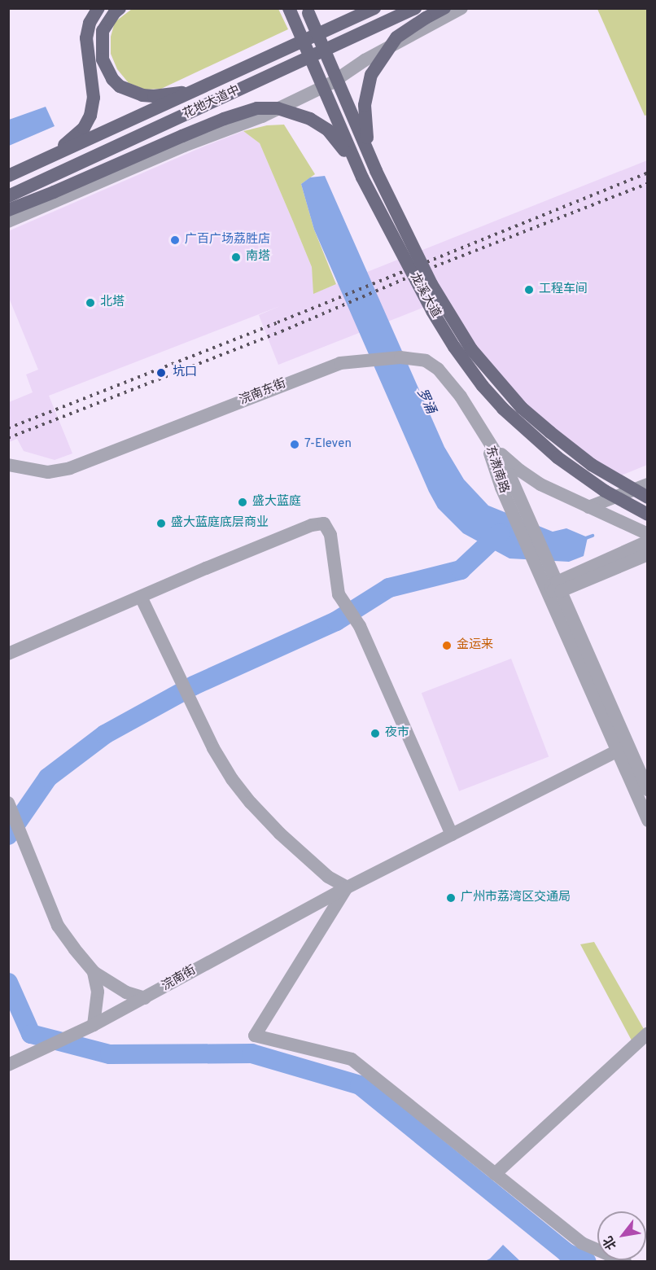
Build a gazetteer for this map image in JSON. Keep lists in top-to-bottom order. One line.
{"streets":{"main road":["花地大道中","龙溪大道"],"street":["浣南东街","东漖南路","浣南街"]},"crossings":[["浣南东街","东漖南路"],["东漖南路","浣南街"]],"water":["罗涌"],"places":["广百广场荔胜店","南塔","工程车间","北塔","坑口","7-Eleven","盛大蓝庭","盛大蓝庭底层商业","金运来","夜市","广州市荔湾区交通局"],"north":"bottom left"}
